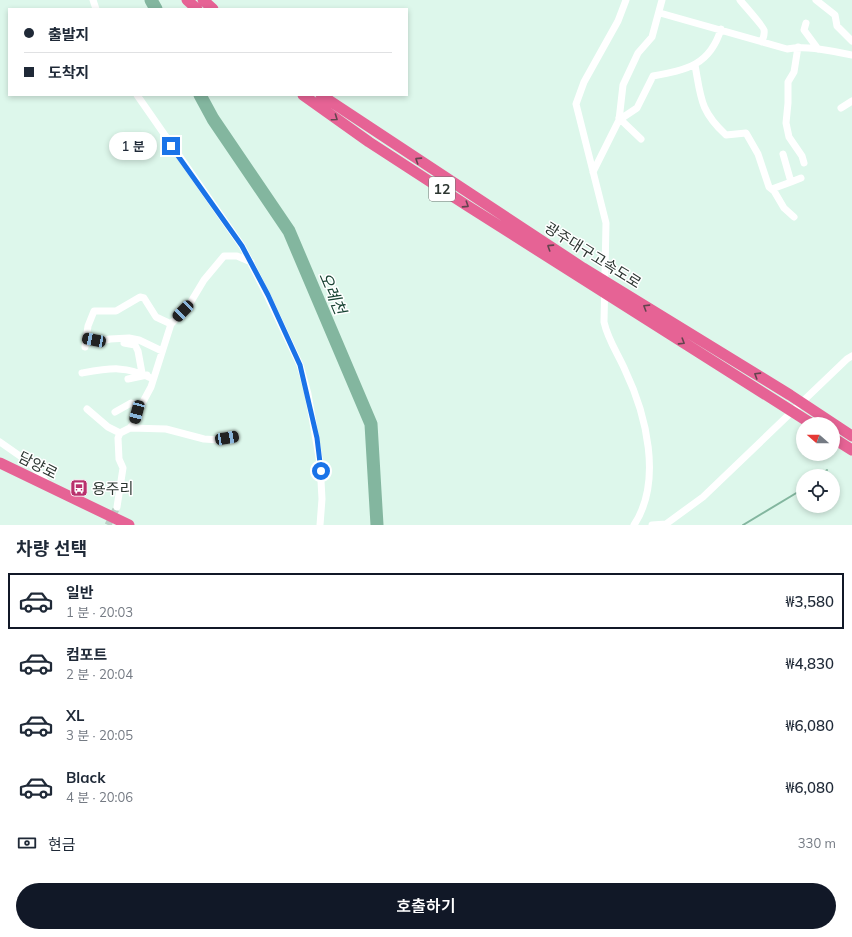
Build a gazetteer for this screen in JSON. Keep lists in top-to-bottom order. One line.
{"streets":{"highway":["12","광주대구고속도로","담양로"]},"water":["오례천"],"places":{"bus stop":["용주리"]},"north":"left","page":{"banner":["출발지","도착지"],"bubble":"1 분","heading":"차량 선택","list":[{"name":"일반","note":"1 분 · 20:03","value":"₩3,580"},{"name":"컴포트","note":"2 분 · 20:04","value":"₩4,830"},{"name":"XL","note":"3 분 · 20:05","value":"₩6,080"},{"name":"Black","note":"4 분 · 20:06","value":"₩6,080"}],"pay":["현금","330 m"],"buttons":"호출하기"}}
